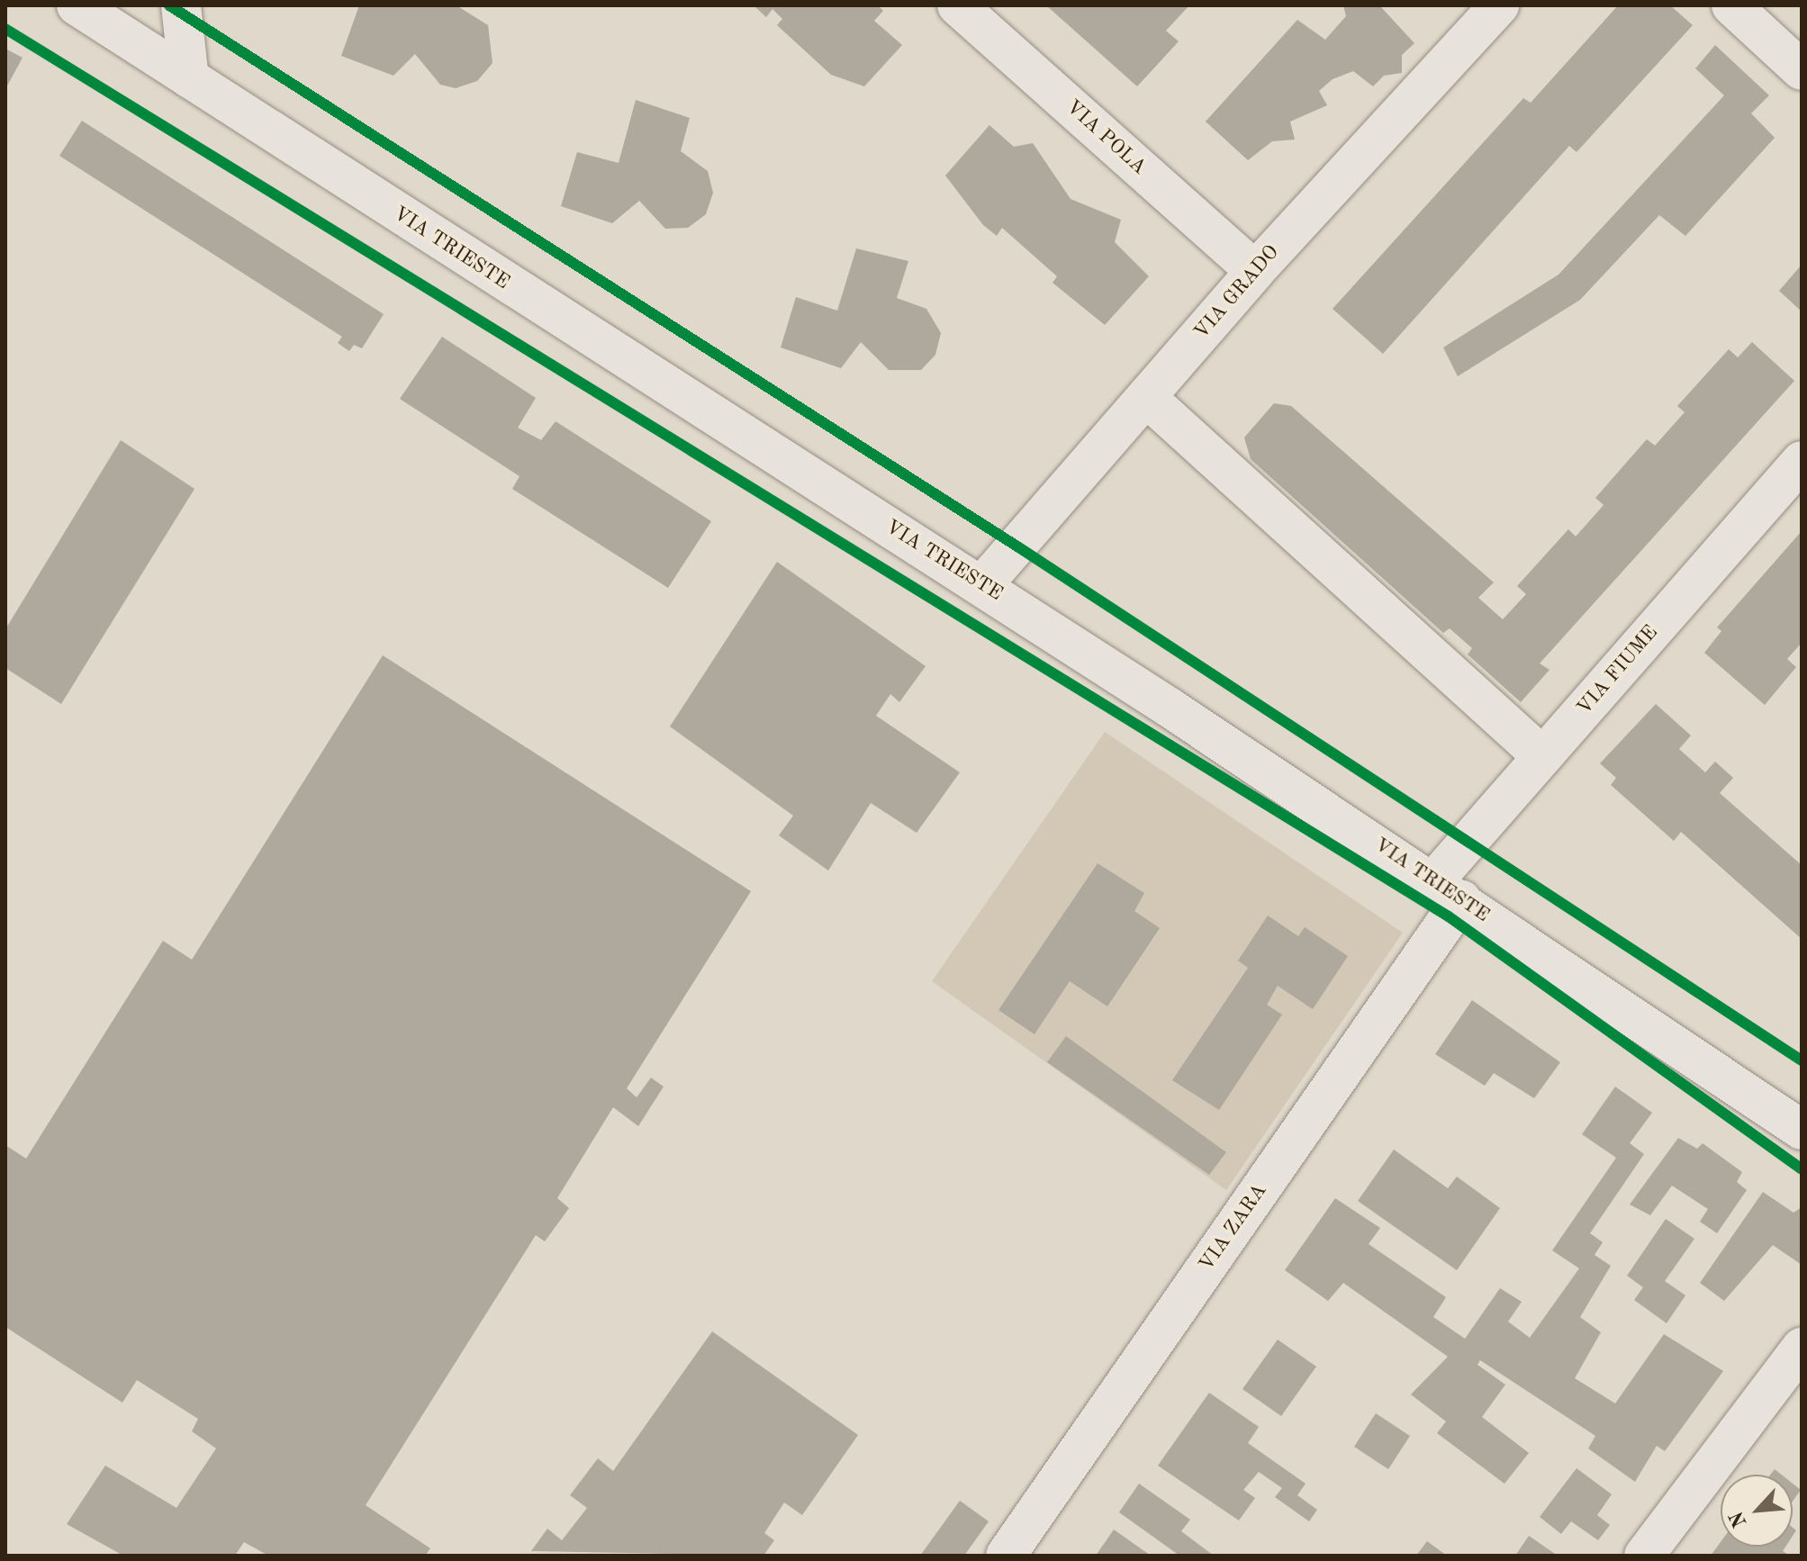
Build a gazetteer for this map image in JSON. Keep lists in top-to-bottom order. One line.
{"streets":{"street":["VIA POLA","VIA TRIESTE","VIA GRADO","VIA FIUME","VIA ZARA"]},"crossings":[["VIA POLA","VIA GRADO"],["VIA TRIESTE","VIA GRADO"],["VIA TRIESTE","VIA FIUME"],["VIA TRIESTE","VIA ZARA"],["VIA FIUME","VIA ZARA"]],"north":"bottom left"}
